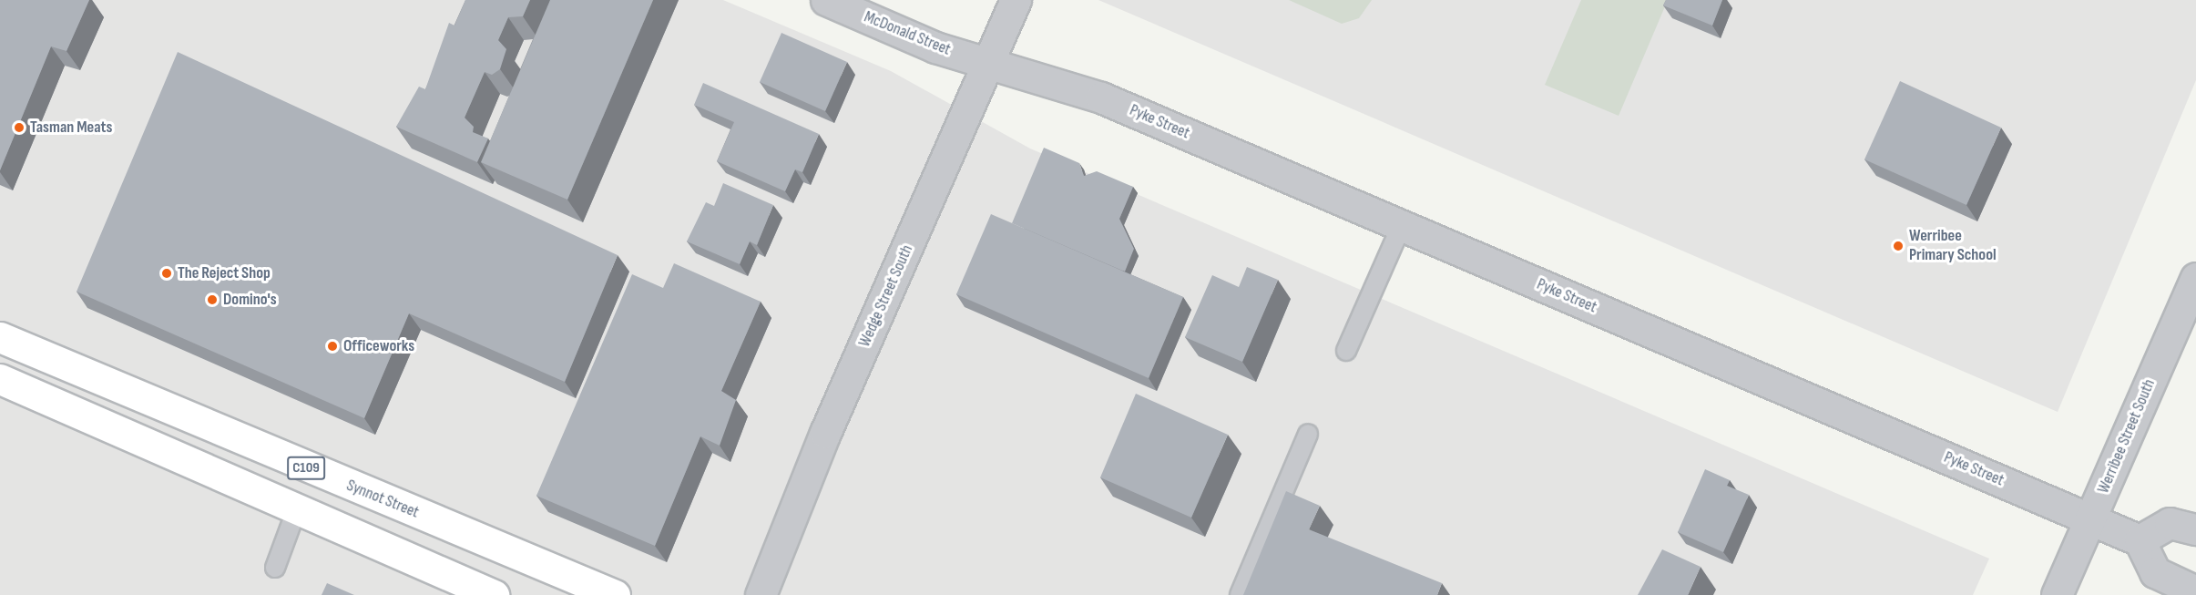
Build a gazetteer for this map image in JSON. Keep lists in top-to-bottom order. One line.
{"streets":{"highway":["C109","Synnot Street"],"street":["McDonald Street","Pyke Street","Wedge Street South","Werribee Street South"]},"crossings":[["McDonald Street","Pyke Street"],["McDonald Street","Wedge Street South"],["Pyke Street","Wedge Street South"],["Pyke Street","Werribee Street South"]],"places":["Tasman Meats","Werribee Primary School","The Reject Shop","Domino's","Officeworks"]}
